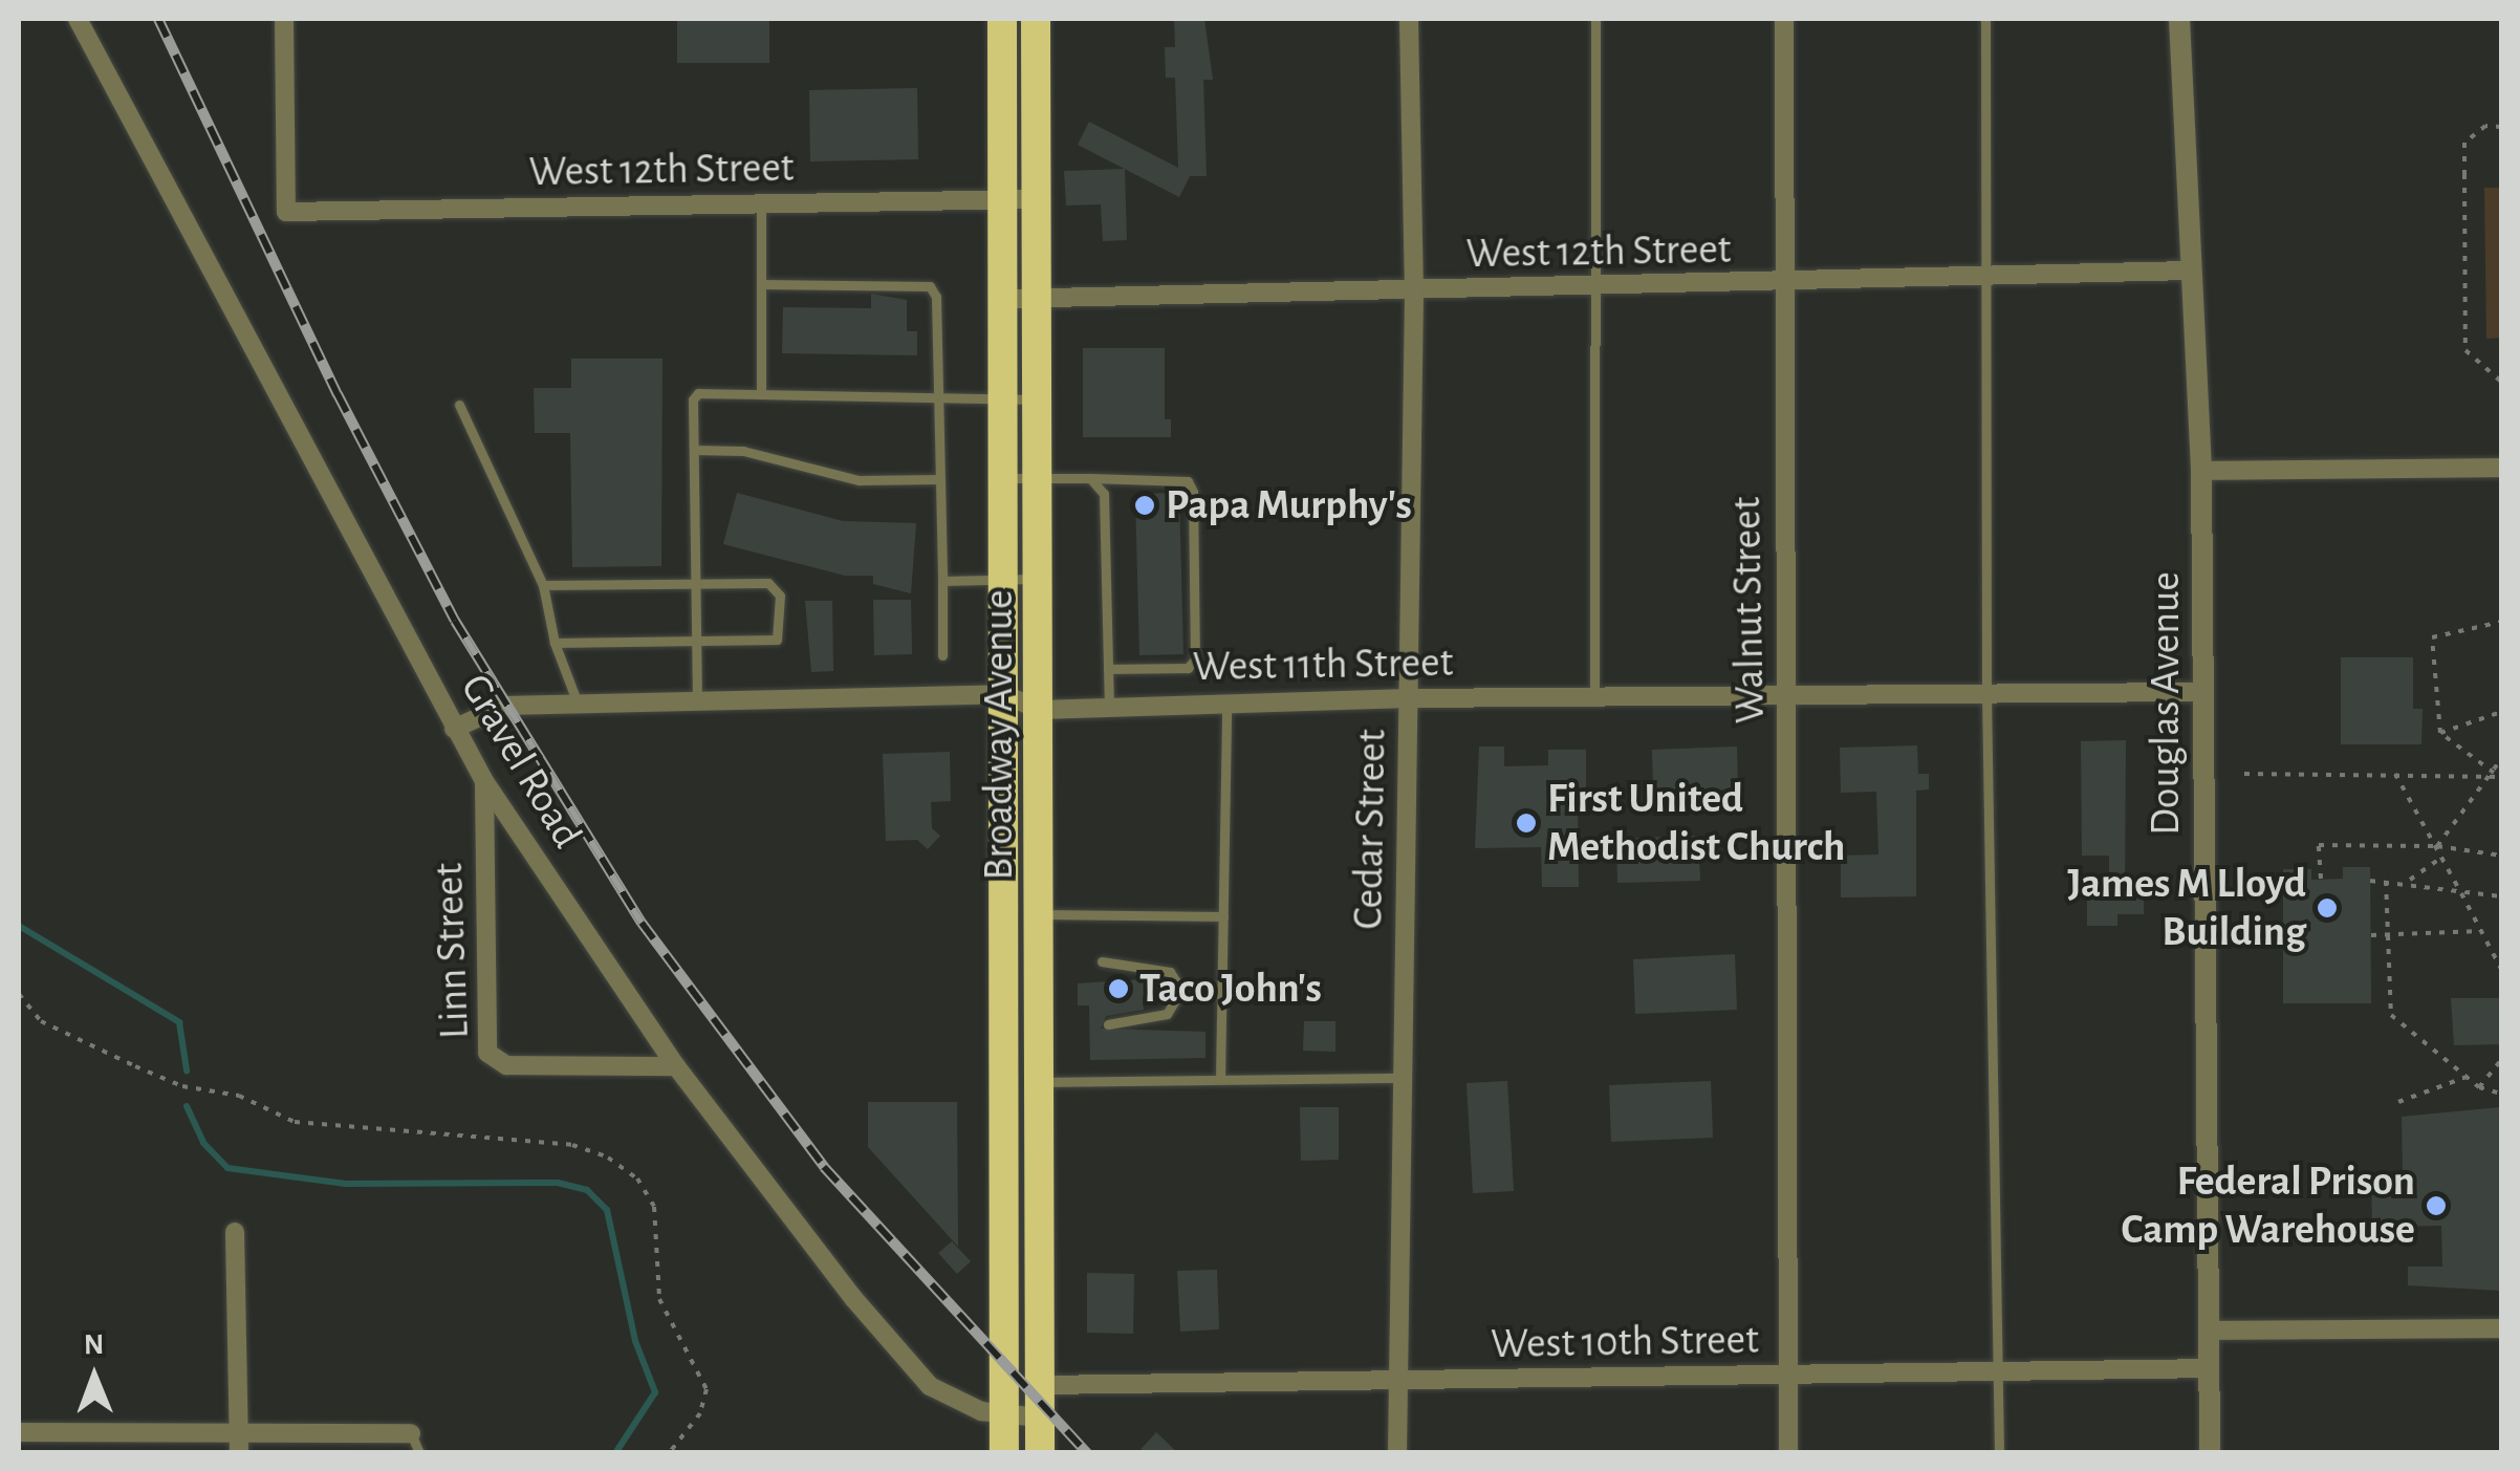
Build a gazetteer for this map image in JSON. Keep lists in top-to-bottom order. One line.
{"streets":{"highway":["Broadway Avenue"],"street":["West 12th Street","Walnut Street","West 11th Street","Douglas Avenue","Gravel Road","Cedar Street","Linn Street","West 10th Street"]},"crossings":[["West 12th Street","Walnut Street"],["West 12th Street","Douglas Avenue"],["West 12th Street","Broadway Avenue"],["West 12th Street","Cedar Street"],["Walnut Street","West 11th Street"],["Walnut Street","West 10th Street"],["West 11th Street","Douglas Avenue"],["West 11th Street","Broadway Avenue"],["West 11th Street","Gravel Road"],["West 11th Street","Cedar Street"],["Douglas Avenue","West 10th Street"],["Broadway Avenue","Gravel Road"],["Broadway Avenue","West 10th Street"],["Gravel Road","Linn Street"],["Cedar Street","West 10th Street"]],"places":["Papa Murphy's","First United Methodist Church","James M Lloyd Building","Taco John's","Federal Prison Camp Warehouse"],"north":"top"}
